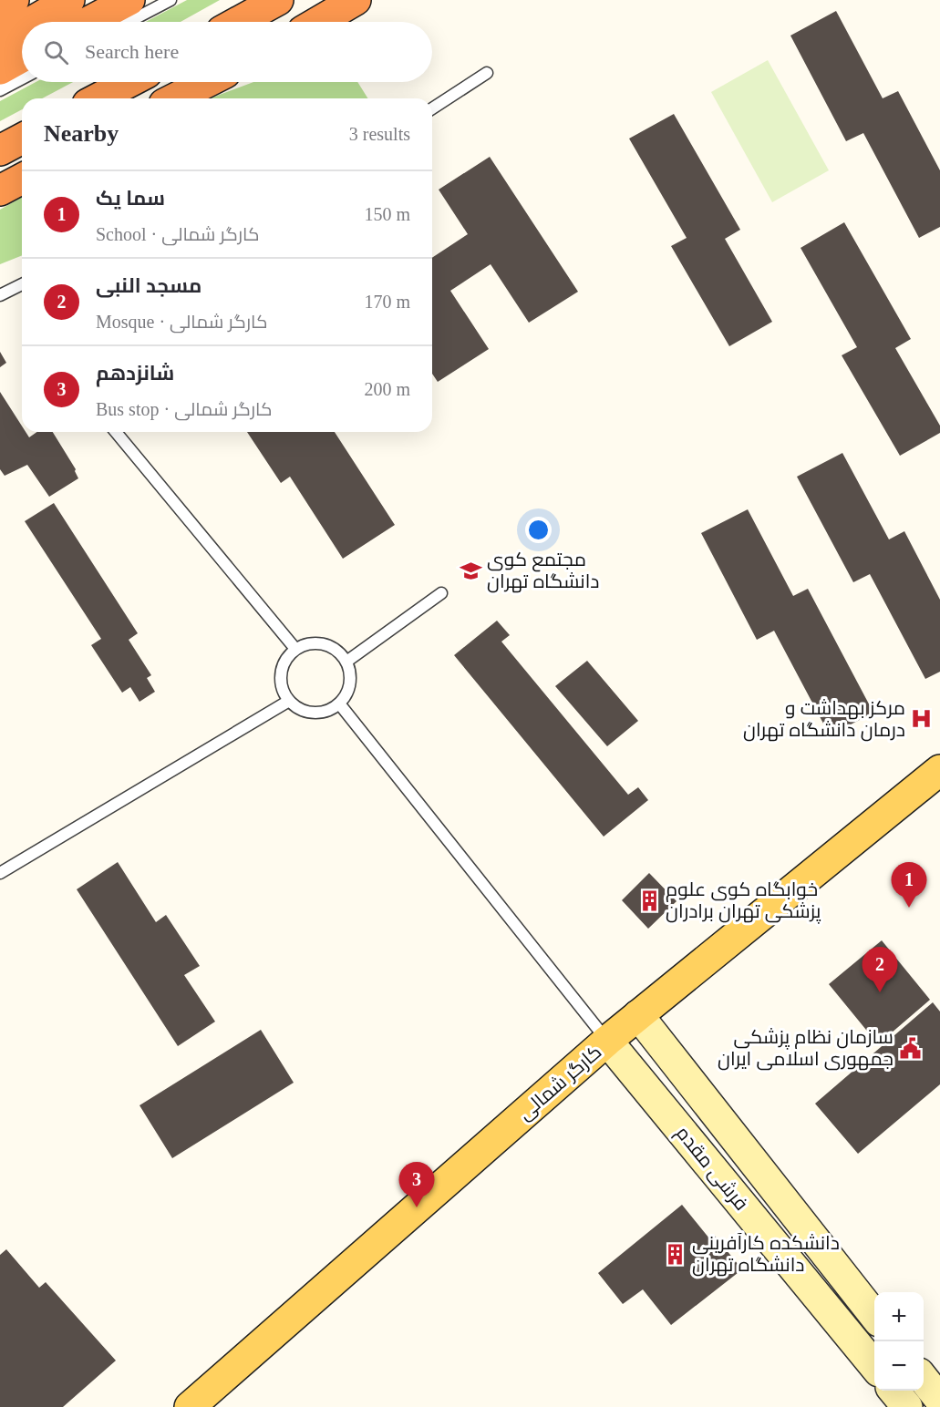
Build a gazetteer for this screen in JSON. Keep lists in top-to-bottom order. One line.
{"streets":{"main road":["کارگر شمالی"],"street":["فرشی مقدم"]},"crossings":[["کارگر شمالی","فرشی مقدم"]],"places":{"school or university":["مجتمع کوی دانشگاه تهران"],"hospital":["مرکز بهداشت و درمان دانشگاه تهران"],"building":["خوابگاه کوی علوم پزشکی تهران برادران","دانشکده کارآفرینی دانشگاه تهران"],"public building":["سازمان نظام پزشکی جمهوری اسلامی ایران"]},"page":{"search":"Search here","heading":["Nearby","3 results"],"list":[{"mark":"1","name":"سما یک","note":"School · کارگر شمالی","value":"150 m"},{"mark":"2","name":"مسجد النبی","note":"Mosque · کارگر شمالی","value":"170 m"},{"mark":"3","name":"شانزدهم","note":"Bus stop · کارگر شمالی","value":"200 m"}],"pins":["1","2","3"],"map_buttons":["+","−"]}}
